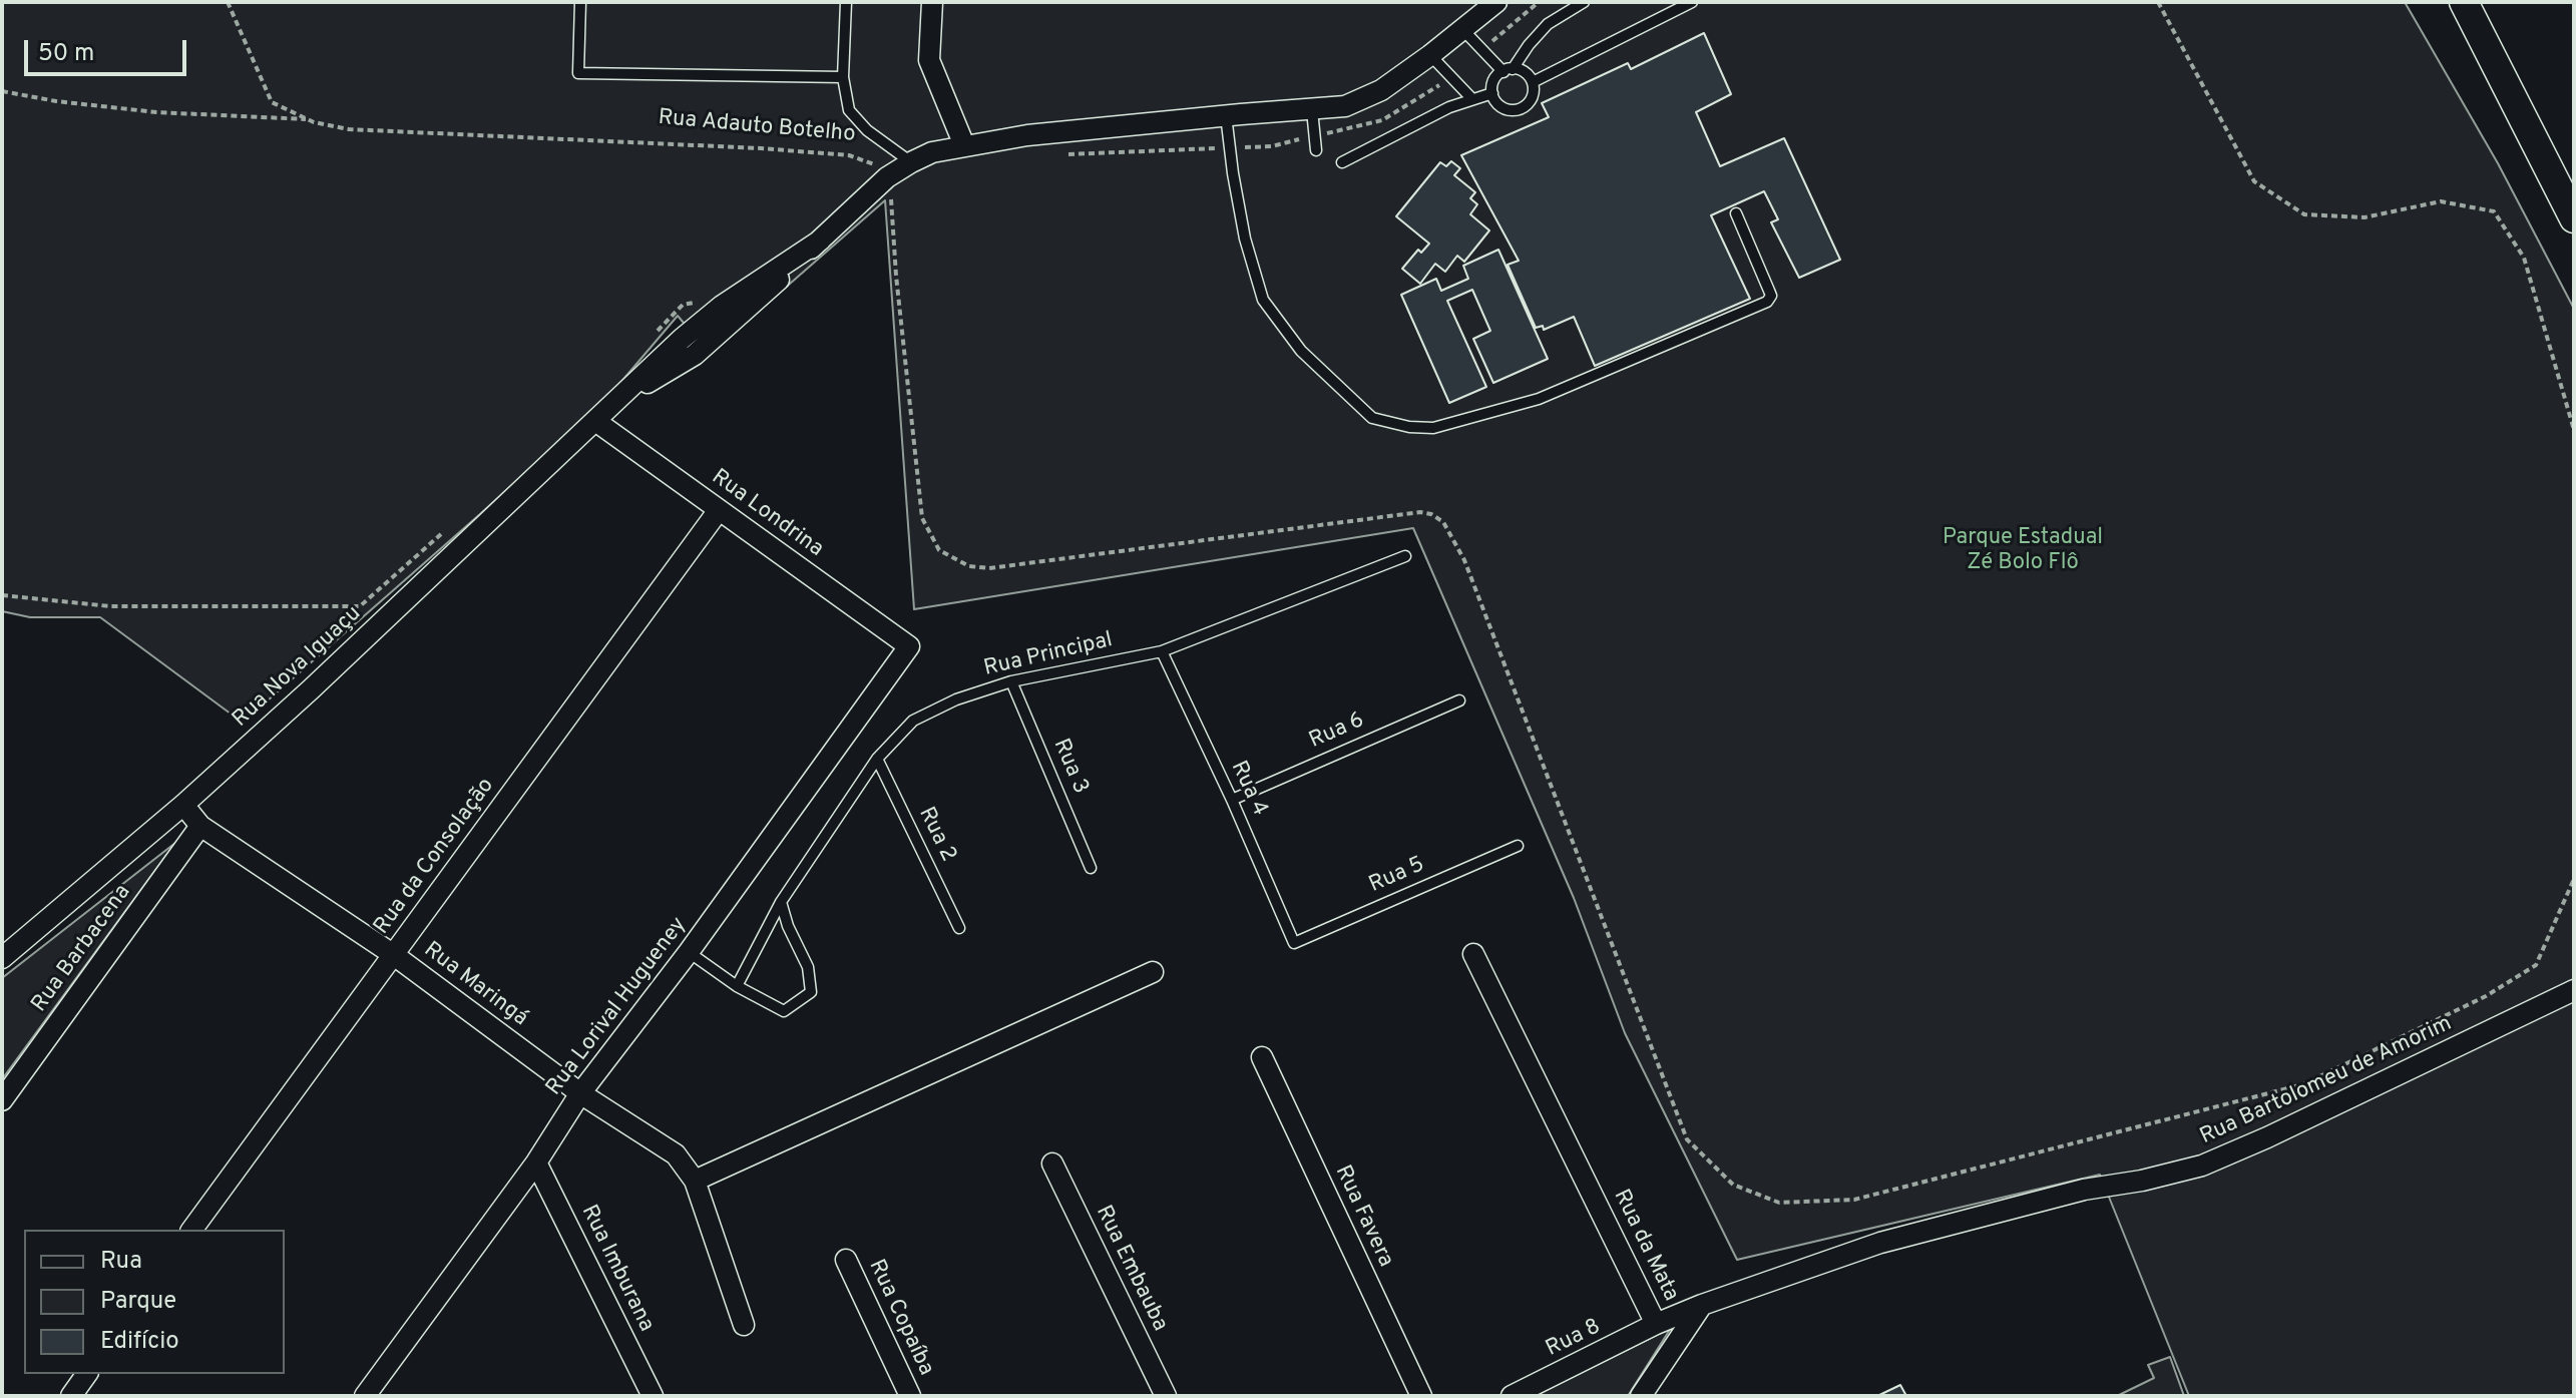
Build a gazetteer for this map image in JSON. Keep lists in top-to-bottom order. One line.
{"streets":{"street":["Rua Londrina","Rua Nova Iguaçu","Rua da Consolação","Rua Barbacena","Rua Maringá","Rua Lorival Hugueney","Rua Bartolomeu de Amorim","Rua Favera","Rua da Mata","Rua Imburana","Rua Embauba","Rua Copaíba","Rua 8"],"lane":["Rua Principal","Rua 6","Rua 3","Rua 4","Rua 2","Rua 5"],"path":["Rua Adauto Botelho"]},"crossings":[["Rua Adauto Botelho","Rua Nova Iguaçu"],["Rua Londrina","Rua Nova Iguaçu"],["Rua Londrina","Rua da Consolação"],["Rua Londrina","Rua Lorival Hugueney"],["Rua Principal","Rua 3"],["Rua Principal","Rua 4"],["Rua Principal","Rua 2"],["Rua Nova Iguaçu","Rua Maringá"],["Rua 6","Rua 4"],["Rua 4","Rua 5"],["Rua da Consolação","Rua Maringá"],["Rua Barbacena","Rua Maringá"],["Rua Maringá","Rua Lorival Hugueney"],["Rua Lorival Hugueney","Rua Imburana"],["Rua Bartolomeu de Amorim","Rua da Mata"],["Rua da Mata","Rua 8"]],"parks":["Parque Estadual Zé Bolo Flô"],"legend":["Rua","Parque","Edifício"],"scale_bar":"50 m"}
